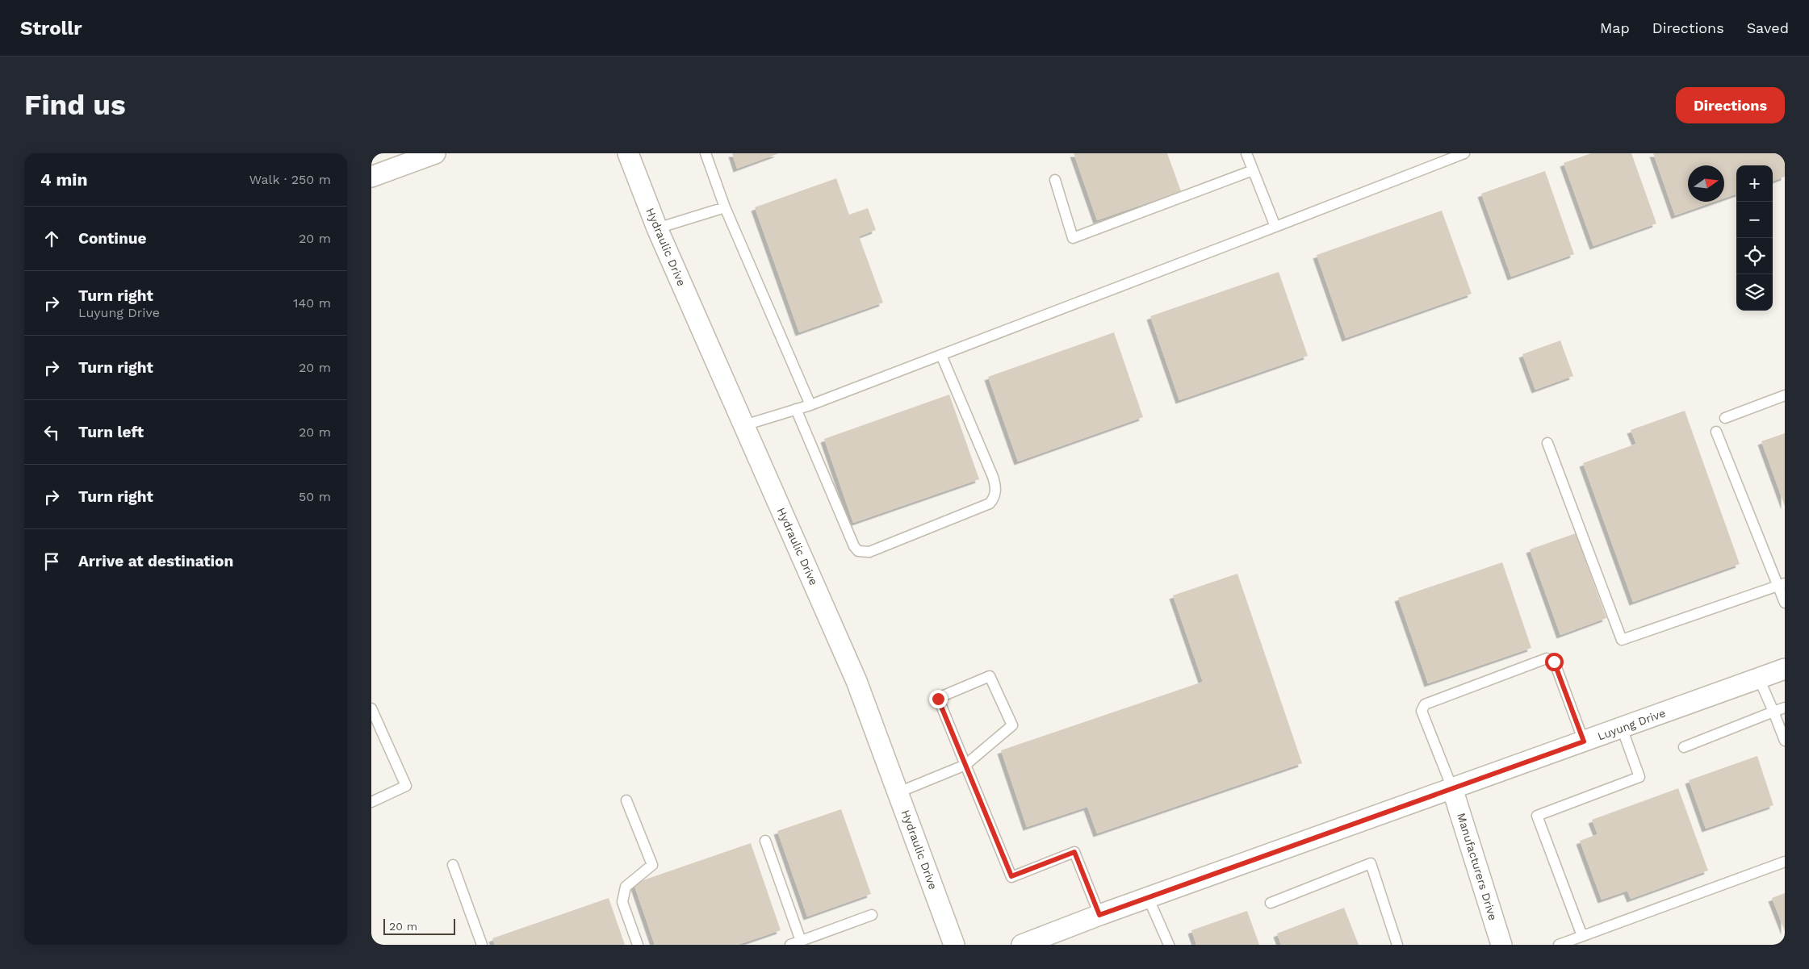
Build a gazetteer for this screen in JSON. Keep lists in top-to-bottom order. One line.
{"streets":{"street":["Hydraulic Drive","Luyung Drive","Manufacturers Drive"]},"crossings":[["Luyung Drive","Manufacturers Drive"]],"scale_bar":"20 m","north":"right","page":{"header":"Strollr","nav":["Map","Directions","Saved"],"buttons":"Directions","title":"Find us","heading":["4 min","Walk · 250 m"],"map_buttons":["+","−"],"list":[["Continue","20 m"],["Turn right","Luyung Drive","140 m"],["Turn right","20 m"],["Turn left","20 m"],["Turn right","50 m"],"Arrive at destination"],"scale":"20 m"}}
